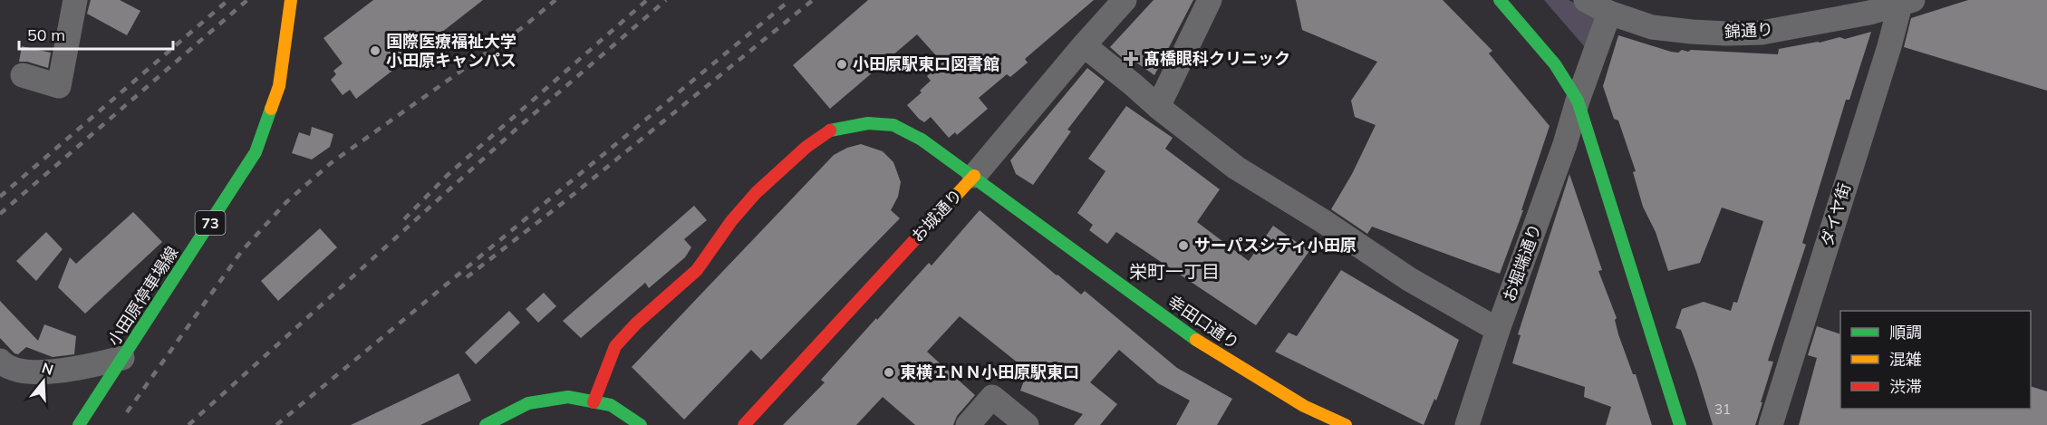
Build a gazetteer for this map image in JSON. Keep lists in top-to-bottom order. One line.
{"streets":{"street":["錦通り","ダイヤ街","お城通り","73","お堀端通り","小田原停車場線","幸田口通り"]},"crossings":[["錦通り","ダイヤ街"],["錦通り","お堀端通り"],["お城通り","幸田口通り"]],"districts":["栄町一丁目"],"places":{"other":["国際医療福祉大学 小田原キャンパス","小田原駅東口図書館","サーパスシティ小田原","東横ＩＮＮ小田原駅東口"],"health":["髙橋眼科クリニック"]},"house_numbers":["31"],"legend":["順調","混雑","渋滞"],"scale_bar":"50 m","north":"top"}
